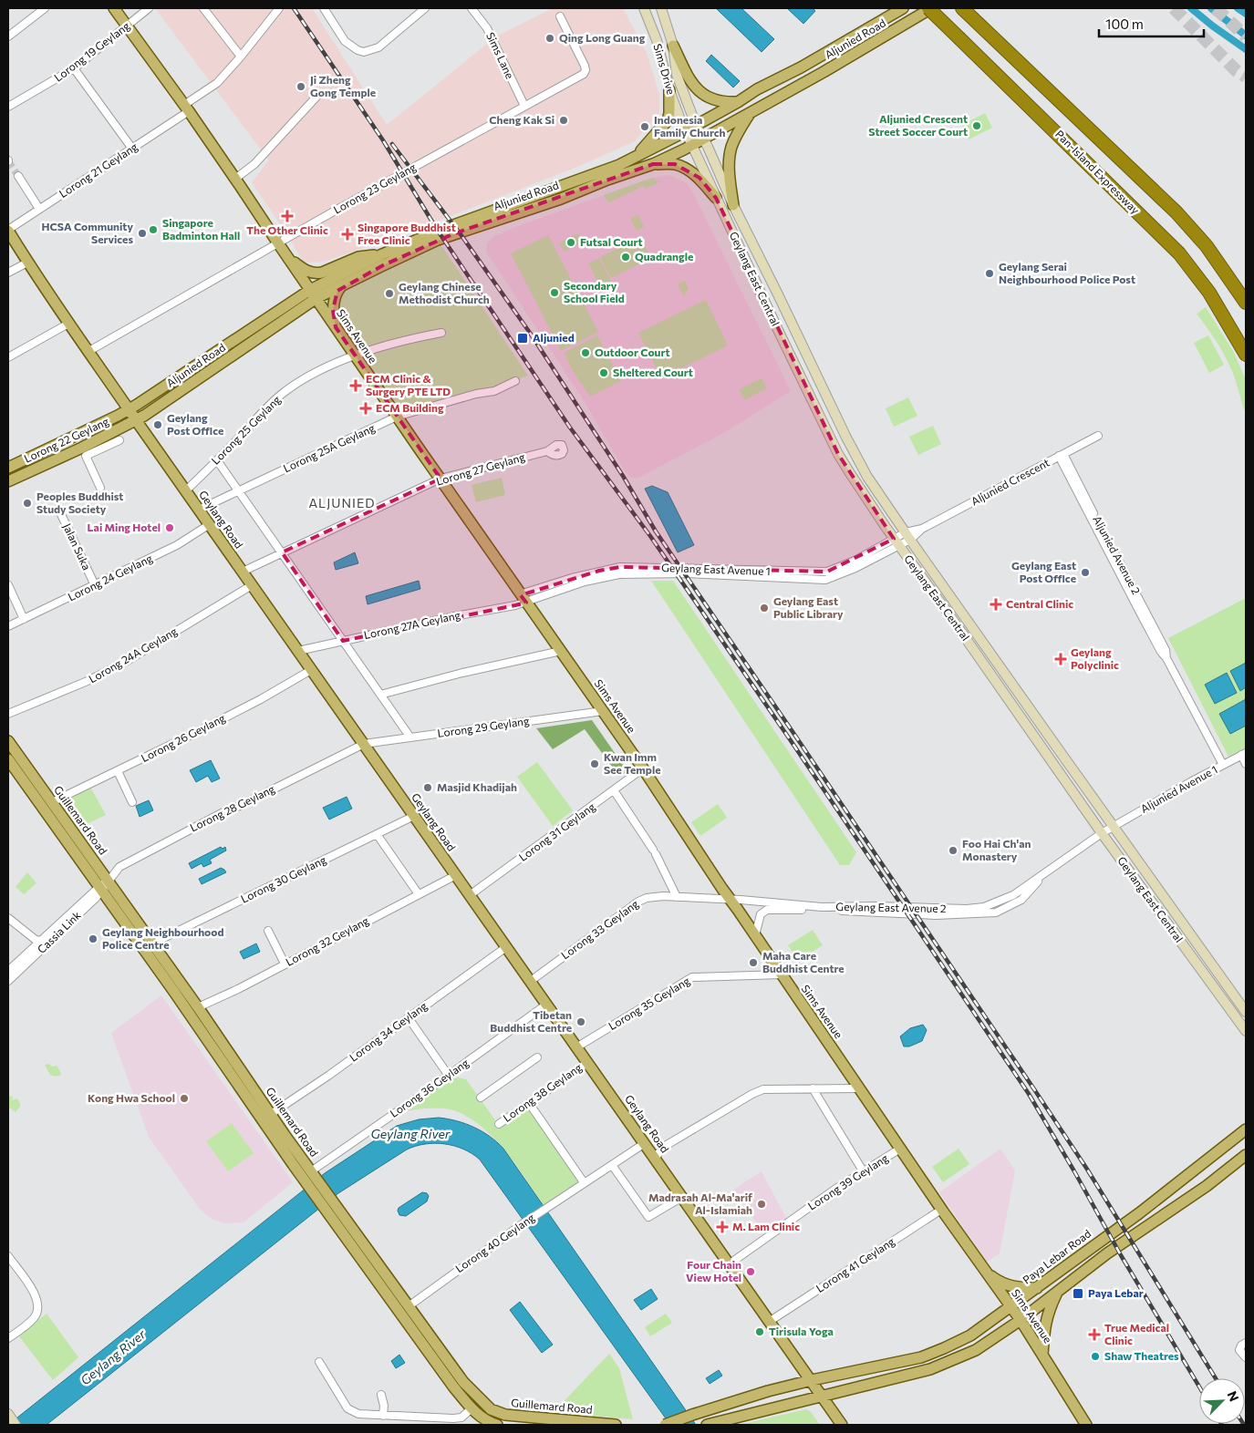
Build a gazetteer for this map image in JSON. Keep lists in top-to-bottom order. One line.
{"streets":{"highway":["Pan-Island Expressway"],"main road":["Aljunied Road","Sims Drive","Geylang East Central","Sims Avenue","Lorong 22 Geylang","Geylang Road","Guillemard Road","Paya Lebar Road"],"street":["Lorong 19 Geylang","Sims Lane","Lorong 21 Geylang","Lorong 23 Geylang","Lorong 25 Geylang","Lorong 25A Geylang","Lorong 27 Geylang","Aljunied Crescent","Jalan Suka","Aljunied Avenue 2","Geylang East Avenue 1","Lorong 24 Geylang","Lorong 27A Geylang","Lorong 24A Geylang","Lorong 29 Geylang","Lorong 26 Geylang","Aljunied Avenue 1","Lorong 28 Geylang","Lorong 31 Geylang","Lorong 30 Geylang","Geylang East Avenue 2","Lorong 33 Geylang","Cassia Link","Lorong 32 Geylang","Lorong 35 Geylang","Lorong 34 Geylang","Lorong 36 Geylang","Lorong 38 Geylang","Lorong 39 Geylang","Lorong 40 Geylang","Lorong 41 Geylang"]},"crossings":[["Aljunied Road","Sims Drive"],["Aljunied Road","Pan-Island Expressway"],["Aljunied Road","Geylang East Central"],["Aljunied Road","Sims Avenue"],["Aljunied Road","Lorong 22 Geylang"],["Aljunied Road","Geylang Road"],["Lorong 19 Geylang","Sims Avenue"],["Sims Lane","Lorong 23 Geylang"],["Sims Drive","Geylang East Central"],["Lorong 21 Geylang","Sims Avenue"],["Lorong 21 Geylang","Geylang Road"],["Lorong 23 Geylang","Sims Avenue"],["Lorong 23 Geylang","Geylang Road"],["Geylang East Central","Aljunied Crescent"],["Geylang East Central","Geylang East Avenue 1"],["Geylang East Central","Aljunied Avenue 1"],["Geylang East Central","Geylang East Avenue 2"],["Sims Avenue","Lorong 25 Geylang"],["Sims Avenue","Lorong 25A Geylang"],["Sims Avenue","Lorong 27 Geylang"],["Sims Avenue","Geylang East Avenue 1"],["Sims Avenue","Lorong 27A Geylang"],["Sims Avenue","Lorong 29 Geylang"],["Sims Avenue","Lorong 31 Geylang"],["Sims Avenue","Geylang East Avenue 2"],["Sims Avenue","Lorong 33 Geylang"],["Sims Avenue","Lorong 35 Geylang"],["Sims Avenue","Lorong 39 Geylang"],["Sims Avenue","Paya Lebar Road"],["Sims Avenue","Lorong 41 Geylang"],["Lorong 25 Geylang","Geylang Road"],["Lorong 22 Geylang","Geylang Road"],["Lorong 25A Geylang","Geylang Road"],["Lorong 27 Geylang","Geylang Road"],["Aljunied Crescent","Aljunied Avenue 2"],["Aljunied Crescent","Geylang East Avenue 1"],["Geylang Road","Lorong 24 Geylang"],["Geylang Road","Lorong 27A Geylang"],["Geylang Road","Lorong 24A Geylang"],["Geylang Road","Lorong 29 Geylang"],["Geylang Road","Lorong 26 Geylang"],["Geylang Road","Lorong 28 Geylang"],["Geylang Road","Lorong 31 Geylang"],["Geylang Road","Lorong 30 Geylang"],["Geylang Road","Lorong 33 Geylang"],["Geylang Road","Lorong 32 Geylang"],["Geylang Road","Lorong 35 Geylang"],["Geylang Road","Lorong 34 Geylang"],["Geylang Road","Lorong 36 Geylang"],["Geylang Road","Lorong 38 Geylang"],["Geylang Road","Lorong 39 Geylang"],["Geylang Road","Lorong 40 Geylang"],["Geylang Road","Paya Lebar Road"],["Geylang Road","Lorong 41 Geylang"],["Jalan Suka","Lorong 24 Geylang"],["Aljunied Avenue 2","Aljunied Avenue 1"],["Geylang East Avenue 1","Lorong 27A Geylang"],["Lorong 29 Geylang","Lorong 28 Geylang"],["Lorong 26 Geylang","Guillemard Road"],["Aljunied Avenue 1","Geylang East Avenue 2"],["Lorong 28 Geylang","Guillemard Road"],["Lorong 28 Geylang","Cassia Link"],["Guillemard Road","Lorong 30 Geylang"],["Guillemard Road","Cassia Link"],["Guillemard Road","Lorong 32 Geylang"],["Guillemard Road","Lorong 34 Geylang"],["Guillemard Road","Lorong 36 Geylang"],["Guillemard Road","Lorong 40 Geylang"],["Geylang East Avenue 2","Lorong 33 Geylang"]],"districts":["ALJUNIED"],"water":["Geylang River"],"places":{"other":["Qing Long Guang","Ji Zheng Gong Temple","Cheng Kak Si","Aljunied Crescent Street Soccer Court","Indonesia Family Church","Singapore Badminton Hall","HCSA Community Services","Futsal Court","Quadrangle","Geylang Serai Neighbourhood Police Post","Secondary School Field","Geylang Chinese Methodist Church","Outdoor Court","Sheltered Court","Geylang Post Office","Peoples Buddhist Study Society","Lai Ming Hotel","Geylang East Post Office","Geylang East Public Library","Kwan Imm See Temple","Masjid Khadijah","Foo Hai Ch'an Monastery","Geylang Neighbourhood Police Centre","Maha Care Buddhist Centre","Tibetan Buddhist Centre","Kong Hwa School","Madrasah Al-Ma'arif Al-Islamiah","Four Chain View Hotel","Tirisula Yoga","Shaw Theatres"],"health":["The Other Clinic","Singapore Buddhist Free Clinic","ECM Clinic & Surgery PTE LTD","ECM Building","Central Clinic","Geylang Polyclinic","M. Lam Clinic","True Medical Clinic"],"transit":["Aljunied","Paya Lebar"]},"scale_bar":"100 m","north":"top right"}
